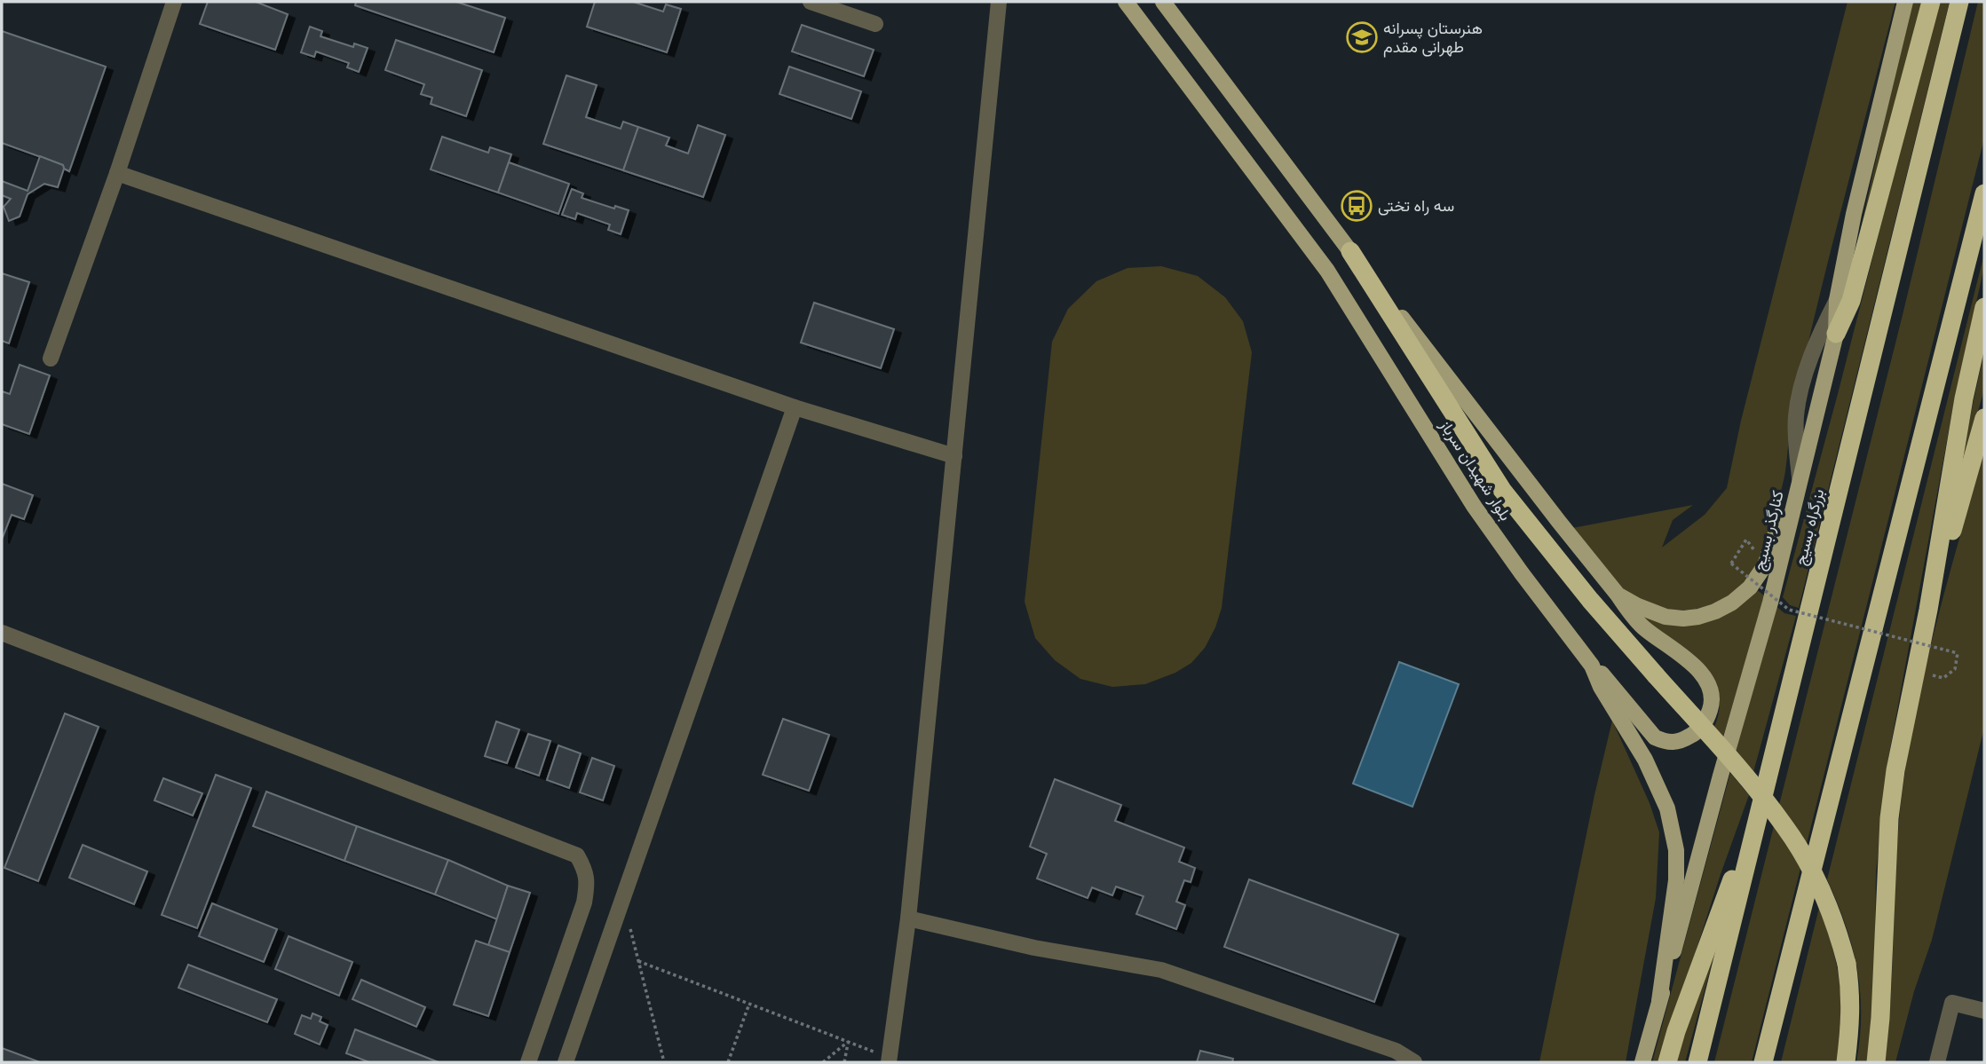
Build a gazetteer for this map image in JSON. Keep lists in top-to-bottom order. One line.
{"streets":{"highway":["بزرگراه بسیج"],"main road":["بلوار شهیدان سرباز","کنارگذر بسیج"]},"crossings":[["بلوار شهیدان سرباز","کنارگذر بسیج"]],"places":{"school or university":["هنرستان پسرانه طهرانی مقدم"],"bus stop":["سه راه تختی"]}}
